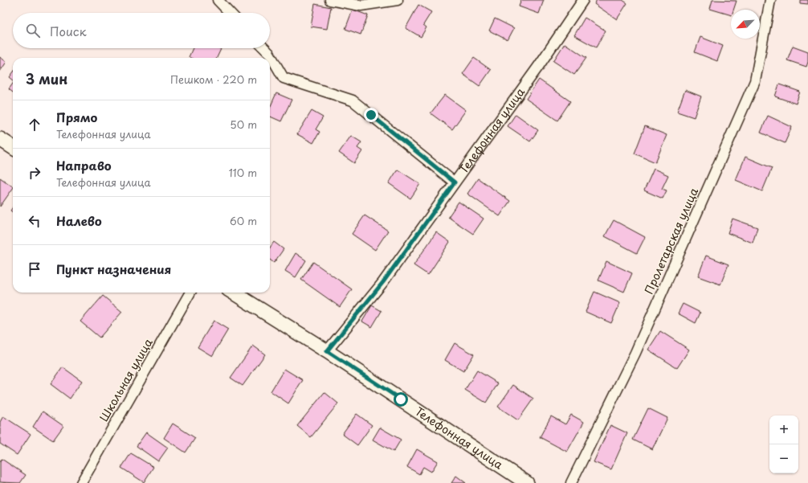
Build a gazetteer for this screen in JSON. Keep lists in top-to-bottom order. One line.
{"streets":{"street":["Телефонная улица","Пролетарская улица","Школьная улица"]},"north":"bottom left","page":{"search":"Поиск","heading":["3 мин","Пешком · 220 m"],"list":[["Прямо","Телефонная улица","50 m"],["Направо","Телефонная улица","110 m"],["Налево","60 m"],"Пункт назначения"],"map_buttons":["+","−"]}}
